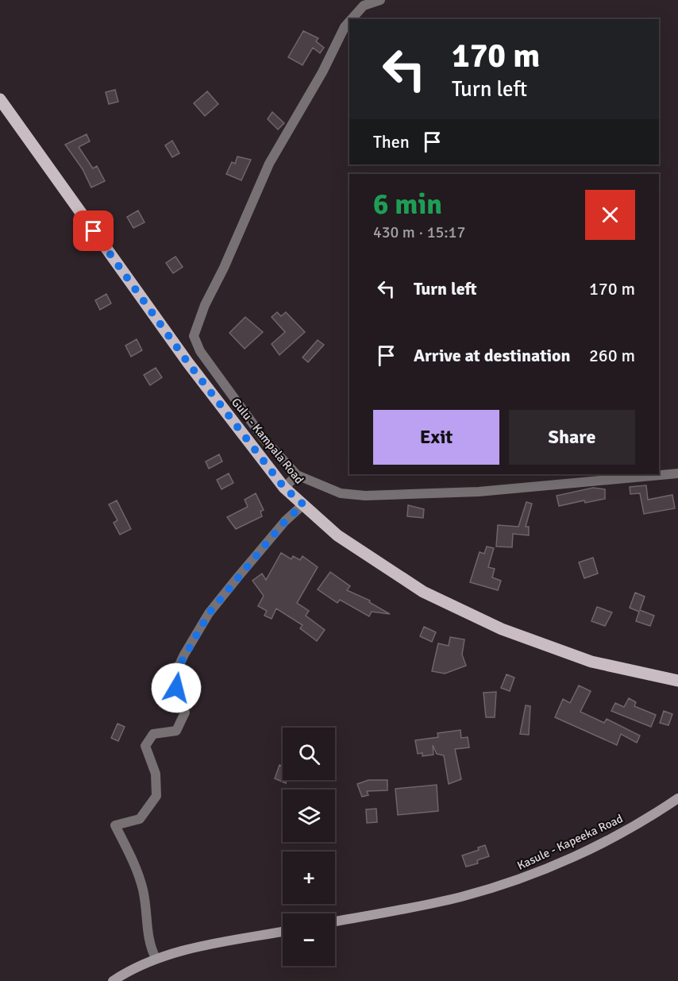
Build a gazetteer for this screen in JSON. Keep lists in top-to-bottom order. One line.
{"streets":{"main road":["Gulu - Kampala Road"],"street":["Kasule - Kapeeka Road"]},"page":{"turn":["170 m","Turn left"],"then":"Then","heading":["6 min","430 m · 15:17"],"list":[{"name":"Turn left","value":"170 m"},{"name":"Arrive at destination","value":"260 m"}],"buttons":["Exit","Share"],"map_buttons":["+","−"]}}
